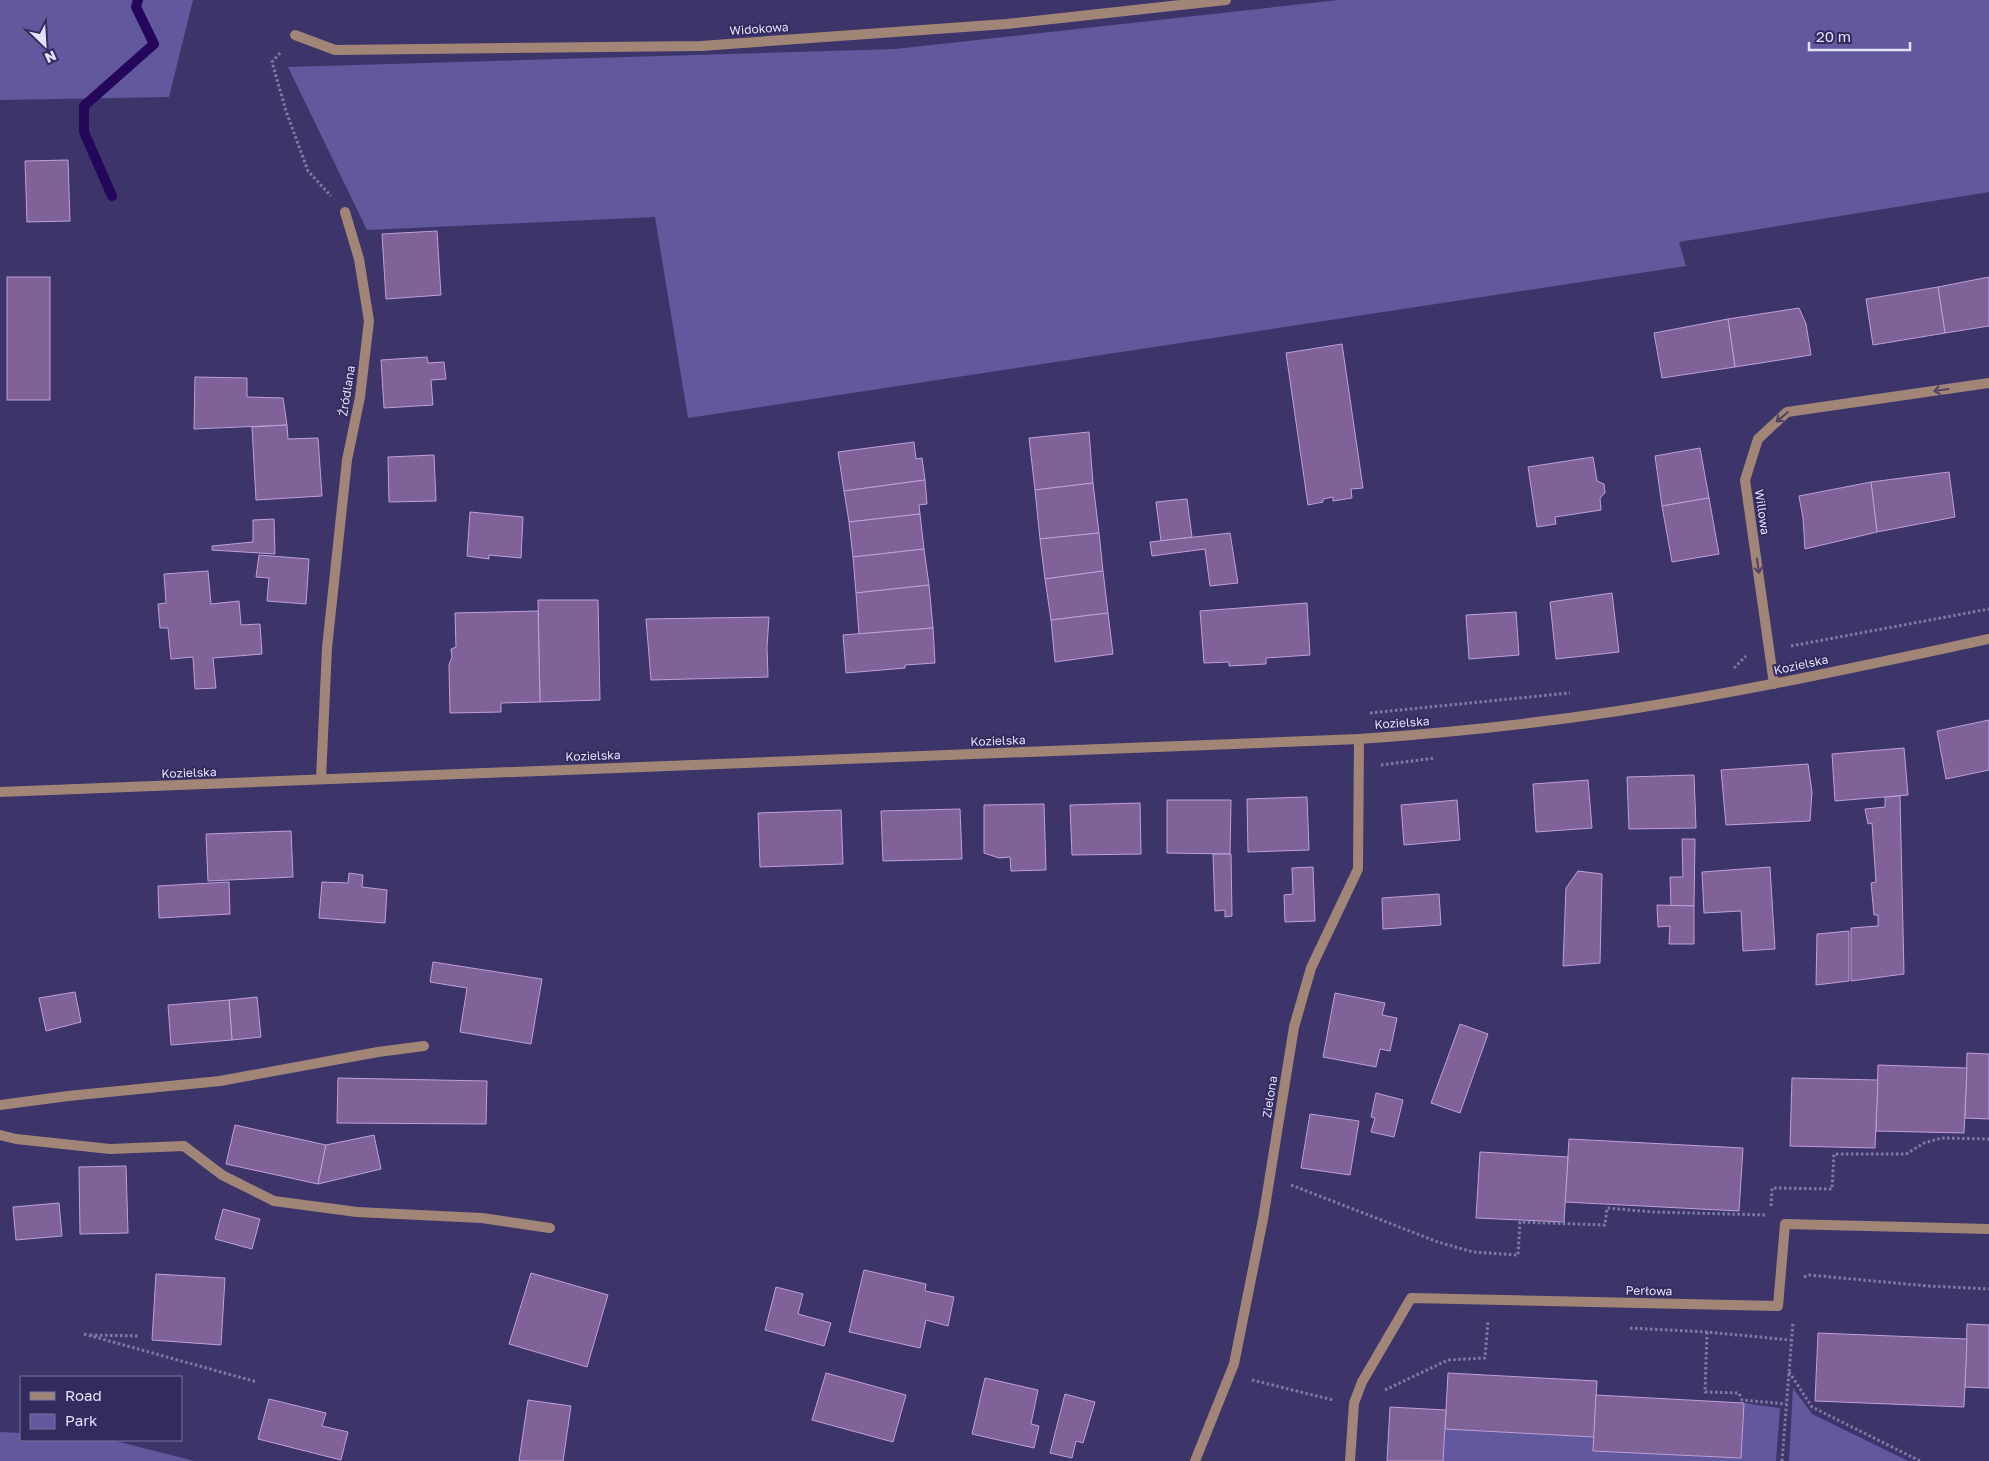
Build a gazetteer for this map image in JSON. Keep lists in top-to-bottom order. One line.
{"streets":{"street":["Widokowa","Źródlana","Willowa","Kozielska","Zielona","Perłowa"]},"crossings":[["Źródlana","Kozielska"],["Willowa","Kozielska"],["Kozielska","Zielona"]],"legend":["Road","Park"],"scale_bar":"20 m","north":"bottom right"}
